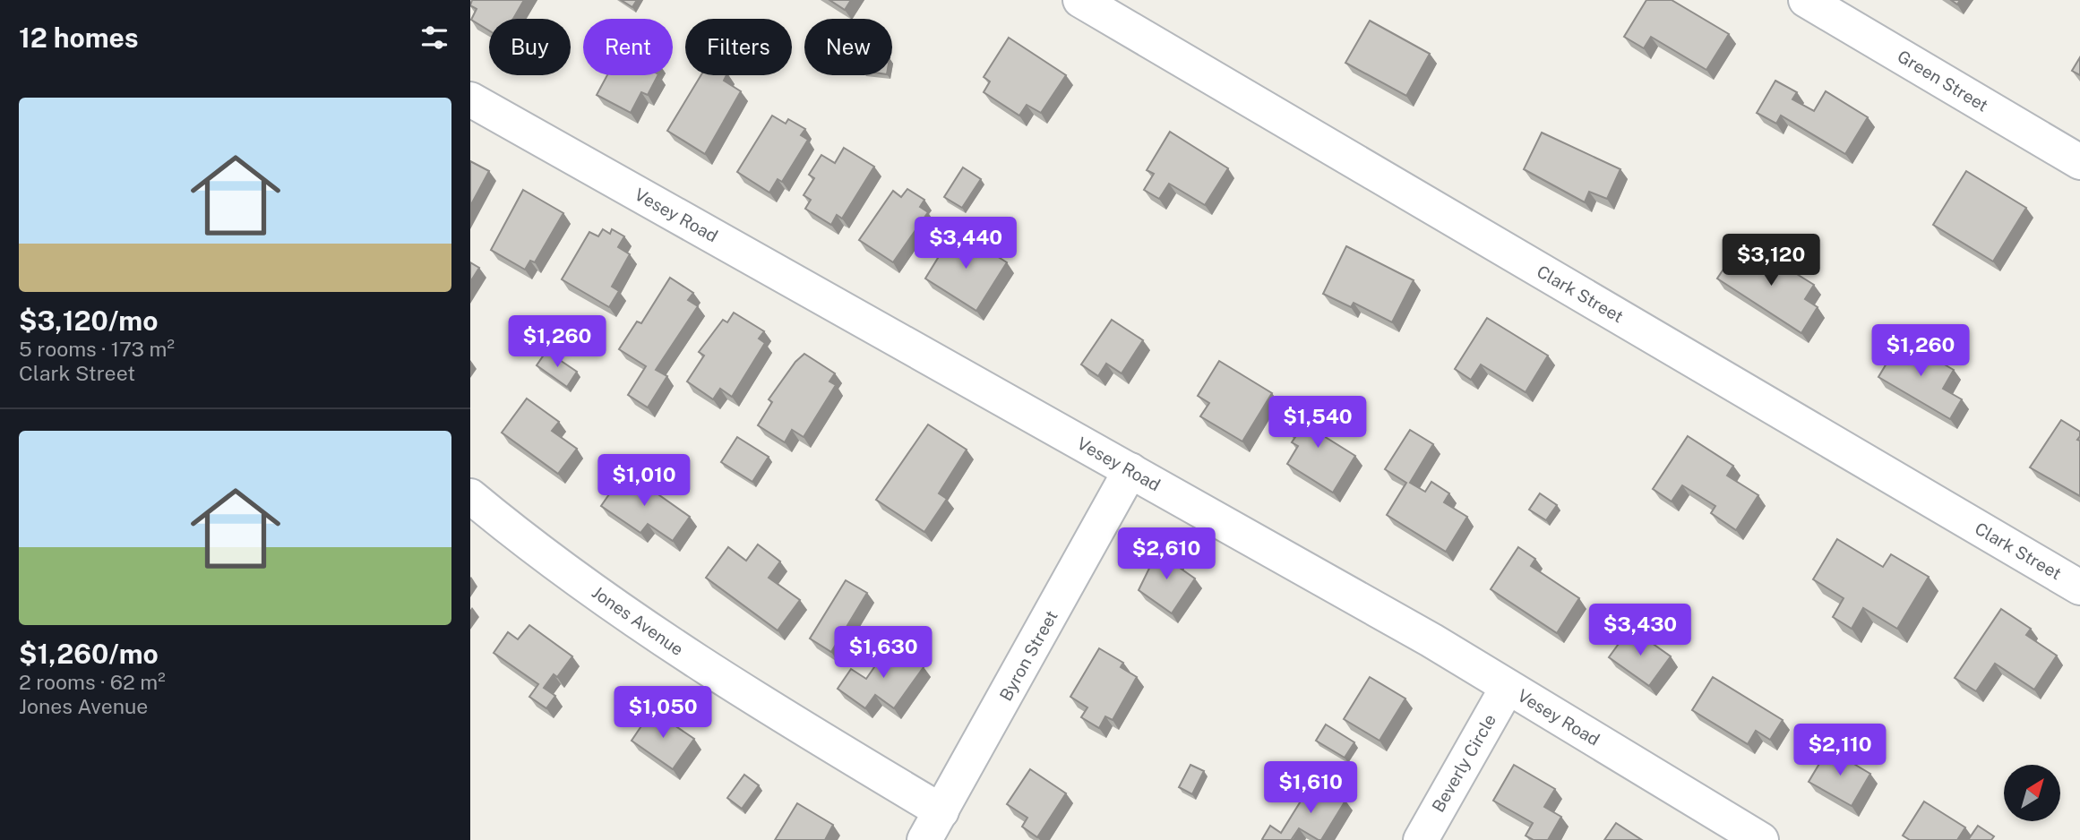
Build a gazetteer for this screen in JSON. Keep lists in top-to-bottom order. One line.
{"streets":{"street":["Green Street","Vesey Road","Clark Street","Jones Avenue","Byron Street","Beverly Circle"]},"crossings":[["Vesey Road","Byron Street"],["Vesey Road","Beverly Circle"],["Jones Avenue","Byron Street"]],"north":"top right","page":{"heading":"12 homes","chip":["Buy","Rent","Filters","New"],"list":[{"name":"$3,120/mo","note":"5 rooms · 173 m² · Clark Street"},{"name":"$1,260/mo","note":"2 rooms · 62 m² · Jones Avenue"}],"price":["$3,440","$3,120","$1,260","$1,260","$1,540","$1,010","$2,610","$3,430","$1,630","$1,050","$2,110","$1,610"]}}
